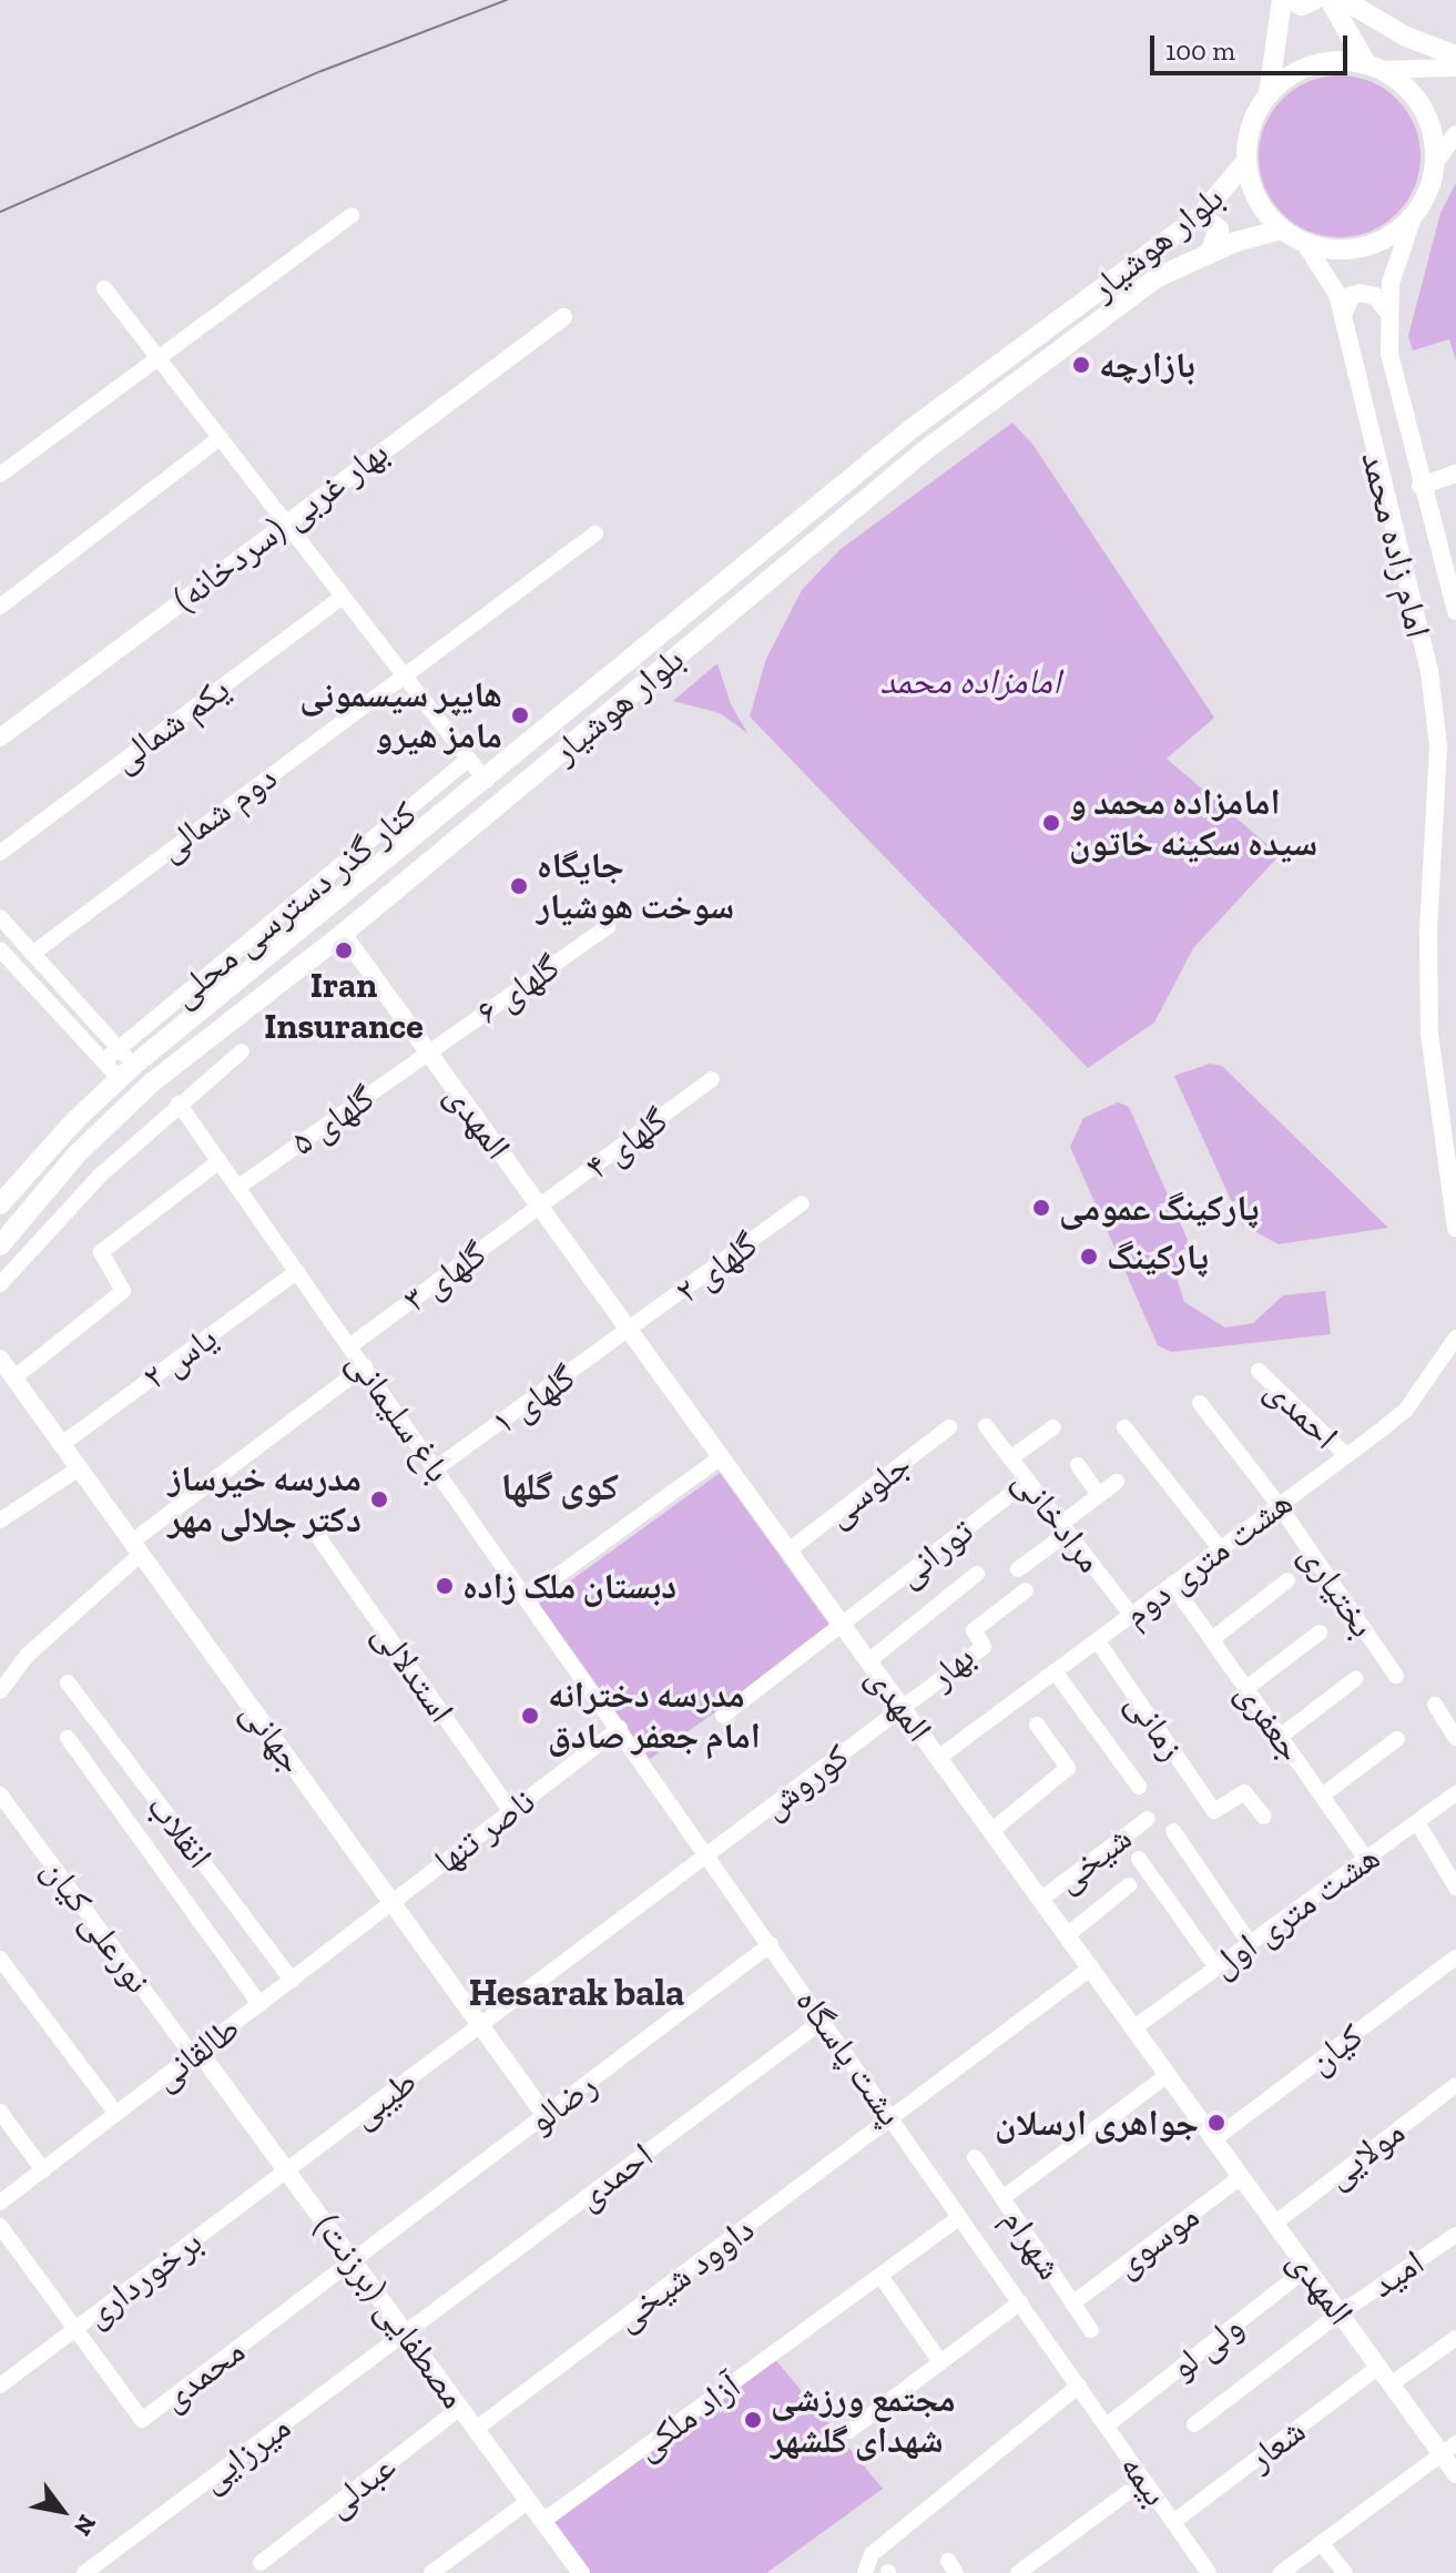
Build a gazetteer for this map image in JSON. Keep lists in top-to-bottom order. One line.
{"streets":{"main road":["بلوار هوشیار"],"street":["بهار غربی (سردخانه)","امام زاده محمد","یکم شمالی","دوم شمالی","کنار گذر دسترسی محلی","گلهای ۶","گلهای ۵","المهدی","گلهای ۴","گلهای ۲","گلهای ۳","یاس ۲","گلهای ۱","احمدی","باغ سلیمانی","جلوسی","مرادخانی","تورانی","هشت متری دوم","بختیاری","بهار","استدلالی","جعفری","زمانی","جهانی","کوروش","انقلاب","ناصر تنها","شیخی","هشت متری اول","نورعلی کیان","کیان","طالقانی","پشت پاسگاه","طیبی","رضالو","مولایی","موسوی","شهرام","داوود شیخی","امید","برخورداری","مصطفایی (برزنت)","ولی لو","محمدی","آزاد ملکی","شعار","میرزایی","بیمه","عبدلی"]},"crossings":[["بلوار هوشیار","امام زاده محمد"],["بلوار هوشیار","المهدی"],["گلهای ۶","گلهای ۵"],["گلهای ۶","المهدی"],["گلهای ۵","المهدی"],["گلهای ۵","باغ سلیمانی"],["المهدی","گلهای ۴"],["المهدی","گلهای ۲"],["المهدی","گلهای ۳"],["المهدی","گلهای ۱"],["المهدی","جلوسی"],["المهدی","تورانی"],["المهدی","هشت متری دوم"],["المهدی","بهار"],["المهدی","کوروش"],["المهدی","شیخی"],["المهدی","هشت متری اول"],["المهدی","کیان"],["المهدی","مولایی"],["المهدی","موسوی"],["المهدی","داوود شیخی"],["المهدی","امید"],["المهدی","ولی لو"],["المهدی","شعار"],["گلهای ۴","گلهای ۳"],["گلهای ۲","گلهای ۱"],["گلهای ۳","باغ سلیمانی"],["یاس ۲","باغ سلیمانی"],["یاس ۲","جهانی"],["گلهای ۱","باغ سلیمانی"],["احمدی","هشت متری دوم"],["احمدی","پشت پاسگاه"],["احمدی","مصطفایی (برزنت)"],["احمدی","میرزایی"],["باغ سلیمانی","ناصر تنها"],["باغ سلیمانی","پشت پاسگاه"],["مرادخانی","تورانی"],["مرادخانی","هشت متری دوم"],["هشت متری دوم","بختیاری"],["هشت متری دوم","جعفری"],["هشت متری دوم","زمانی"],["بهار","کوروش"],["استدلالی","ناصر تنها"],["جعفری","هشت متری اول"],["جهانی","کوروش"],["جهانی","ناصر تنها"],["جهانی","طالقانی"],["جهانی","طیبی"],["جهانی","رضالو"],["کوروش","پشت پاسگاه"],["کوروش","طیبی"],["انقلاب","طالقانی"],["ناصر تنها","طالقانی"],["ناصر تنها","پشت پاسگاه"],["نورعلی کیان","طالقانی"],["نورعلی کیان","مصطفایی (برزنت)"],["طالقانی","مصطفایی (برزنت)"],["پشت پاسگاه","رضالو"],["پشت پاسگاه","داوود شیخی"],["پشت پاسگاه","آزاد ملکی"],["پشت پاسگاه","بیمه"],["طیبی","برخورداری"],["طیبی","مصطفایی (برزنت)"],["رضالو","مصطفایی (برزنت)"],["رضالو","محمدی"],["موسوی","شهرام"],["داوود شیخی","مصطفایی (برزنت)"],["برخورداری","مصطفایی (برزنت)"],["برخورداری","محمدی"],["مصطفایی (برزنت)","محمدی"],["مصطفایی (برزنت)","آزاد ملکی"],["مصطفایی (برزنت)","میرزایی"],["مصطفایی (برزنت)","عبدلی"],["ولی لو","بیمه"],["شعار","بیمه"]],"districts":["کوی گلها","Hesarak bala"],"parks":["امامزاده محمد"],"places":["بازارچه","هایپر سیسمونی مامز هیرو","امامزاده محمد و سیده سکینه خاتون","جایگاه سوخت هوشیار","Iran Insurance","پارکینگ عمومی","پارکینگ","مدرسه خیرساز دکتر جلالی مهر","دبستان ملک زاده","مدرسه دخترانه امام جعفر صادق","جواهری ارسلان","مجتمع ورزشی شهدای گلشهر"],"scale_bar":"100 m","north":"bottom right"}
